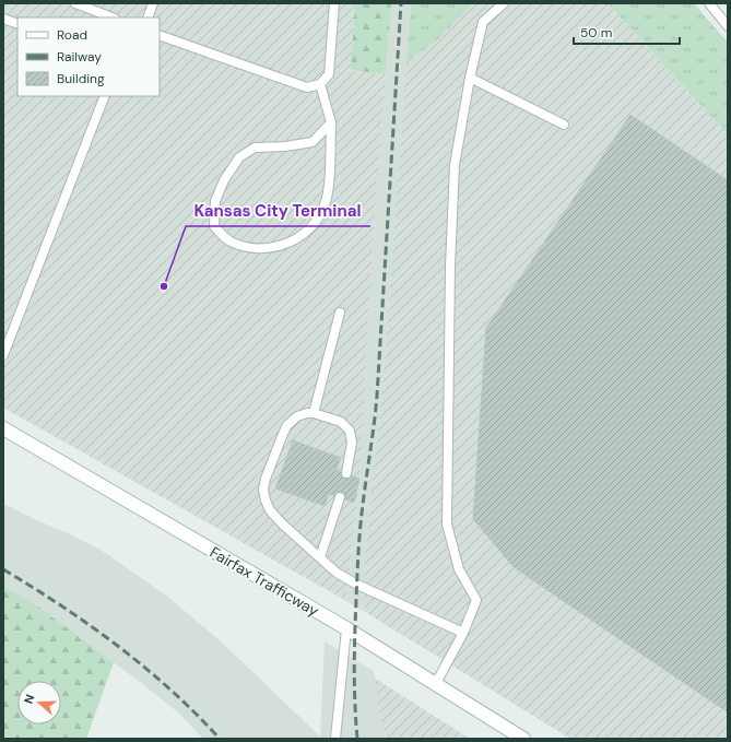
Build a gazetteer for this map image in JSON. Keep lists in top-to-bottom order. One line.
{"streets":{"main road":["Fairfax Trafficway"]},"places":["Kansas City Terminal"],"legend":["Road","Railway","Building"],"scale_bar":"50 m","north":"left"}
